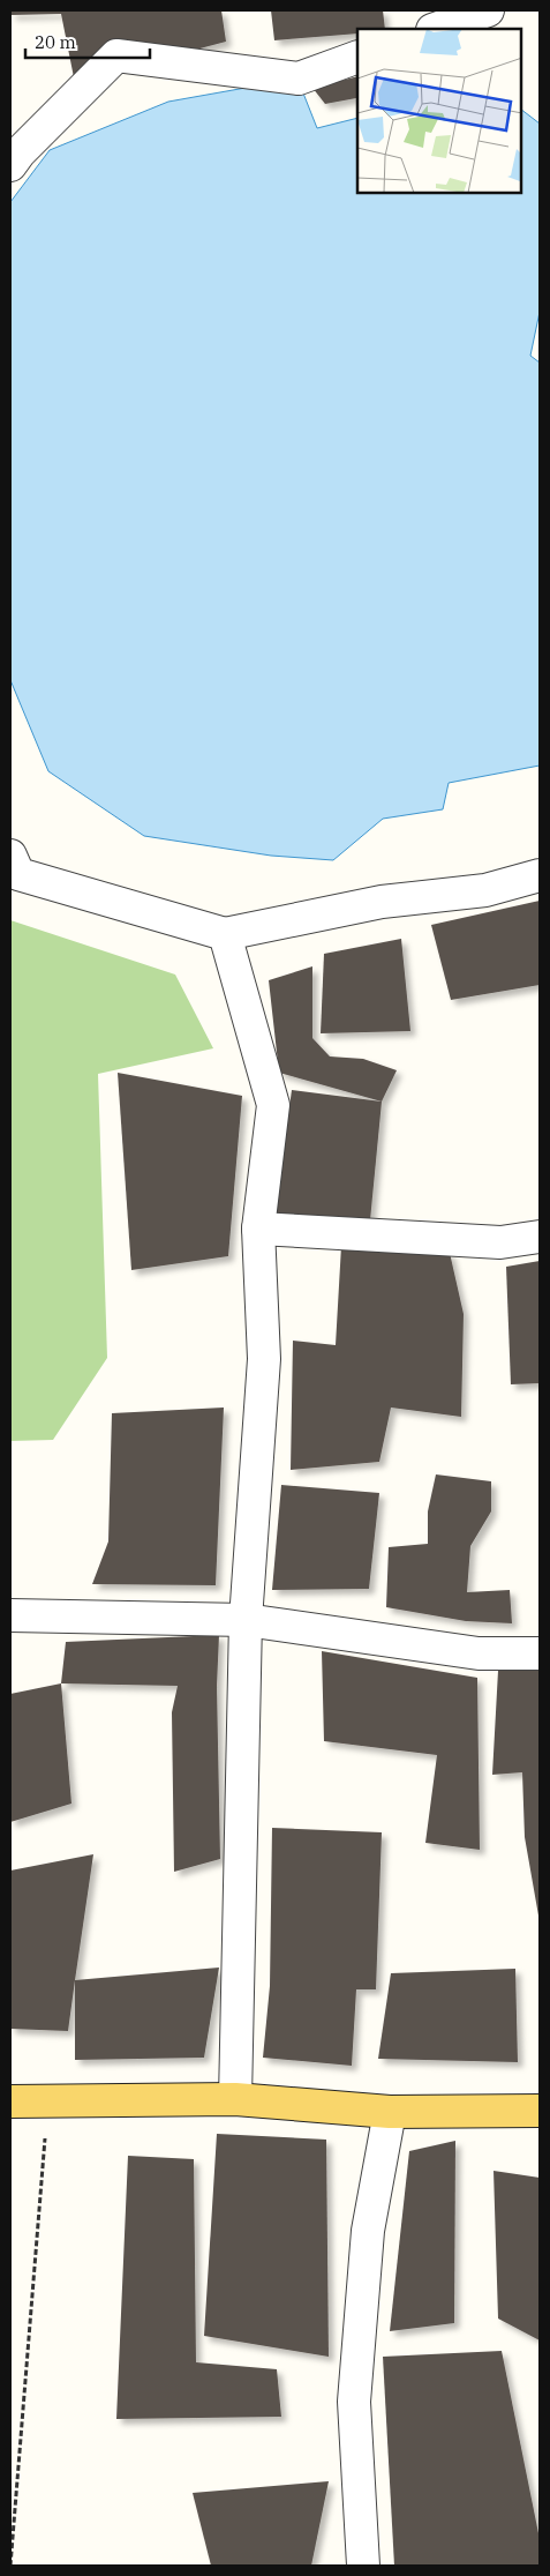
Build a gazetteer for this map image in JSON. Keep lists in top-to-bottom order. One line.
{"scale_bar":"20 m"}
